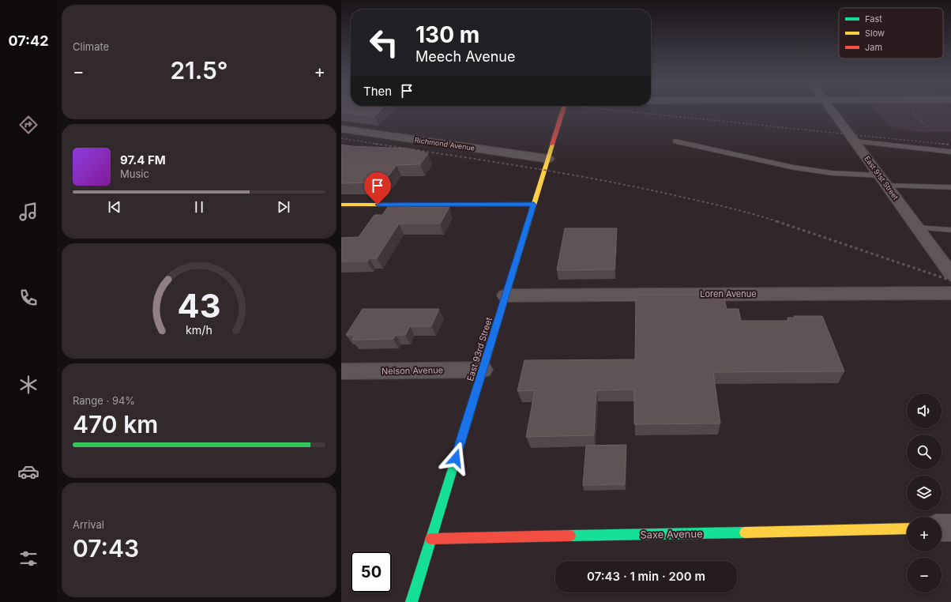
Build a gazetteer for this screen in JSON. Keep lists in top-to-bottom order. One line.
{"streets":{"main road":["East 93rd Street","Saxe Avenue"],"street":["Richmond Avenue","East 91st Street","Loren Avenue","Nelson Avenue"]},"crossings":[["Richmond Avenue","East 93rd Street"],["Loren Avenue","East 93rd Street"],["East 93rd Street","Nelson Avenue"],["East 93rd Street","Saxe Avenue"]],"legend":["Fast","Slow","Jam"],"page":{"tabs":"07:42","tile":["Climate",["Range · 94%","470 km"],["Arrival","07:43"]],"turn":["130 m","Meech Avenue"],"heat":["−","21.5°","+"],"then":"Then","song":["97.4 FM","Music"],"map_buttons":["+","−"],"limit":"50","trip":"07:43 · 1 min · 200 m","gauge":["43","km/h"]}}
